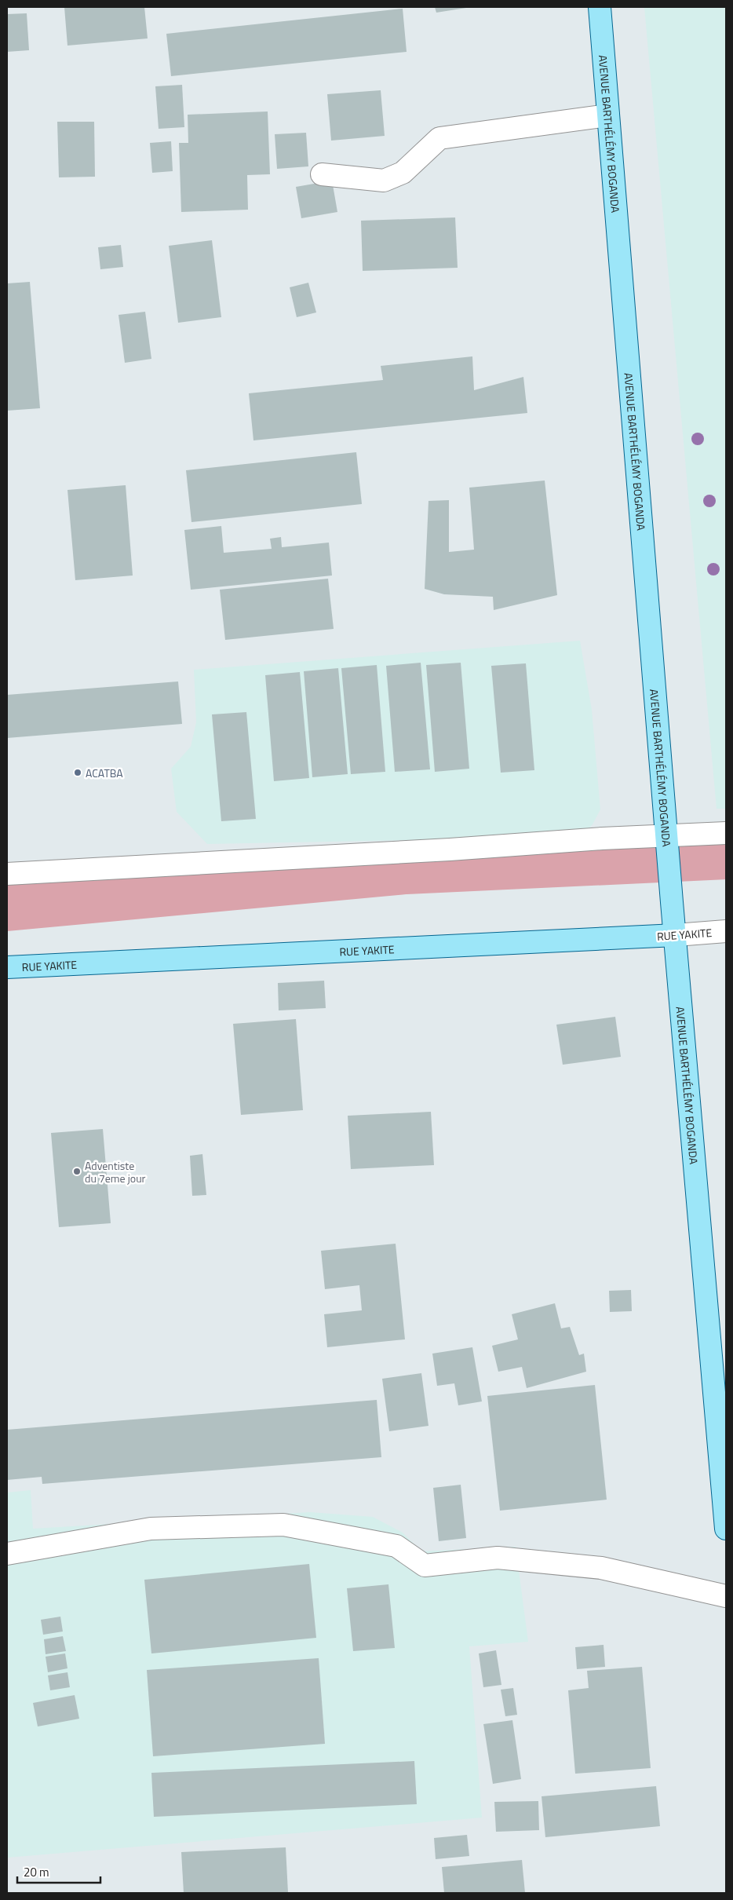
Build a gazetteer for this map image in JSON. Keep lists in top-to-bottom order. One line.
{"streets":{"main road":["AVENUE BARTHÉLÉMY BOGANDA","RUE YAKITE"]},"crossings":[["AVENUE BARTHÉLÉMY BOGANDA","RUE YAKITE"]],"places":["ACATBA","Adventiste du 7eme jour"],"scale_bar":"20 m"}
